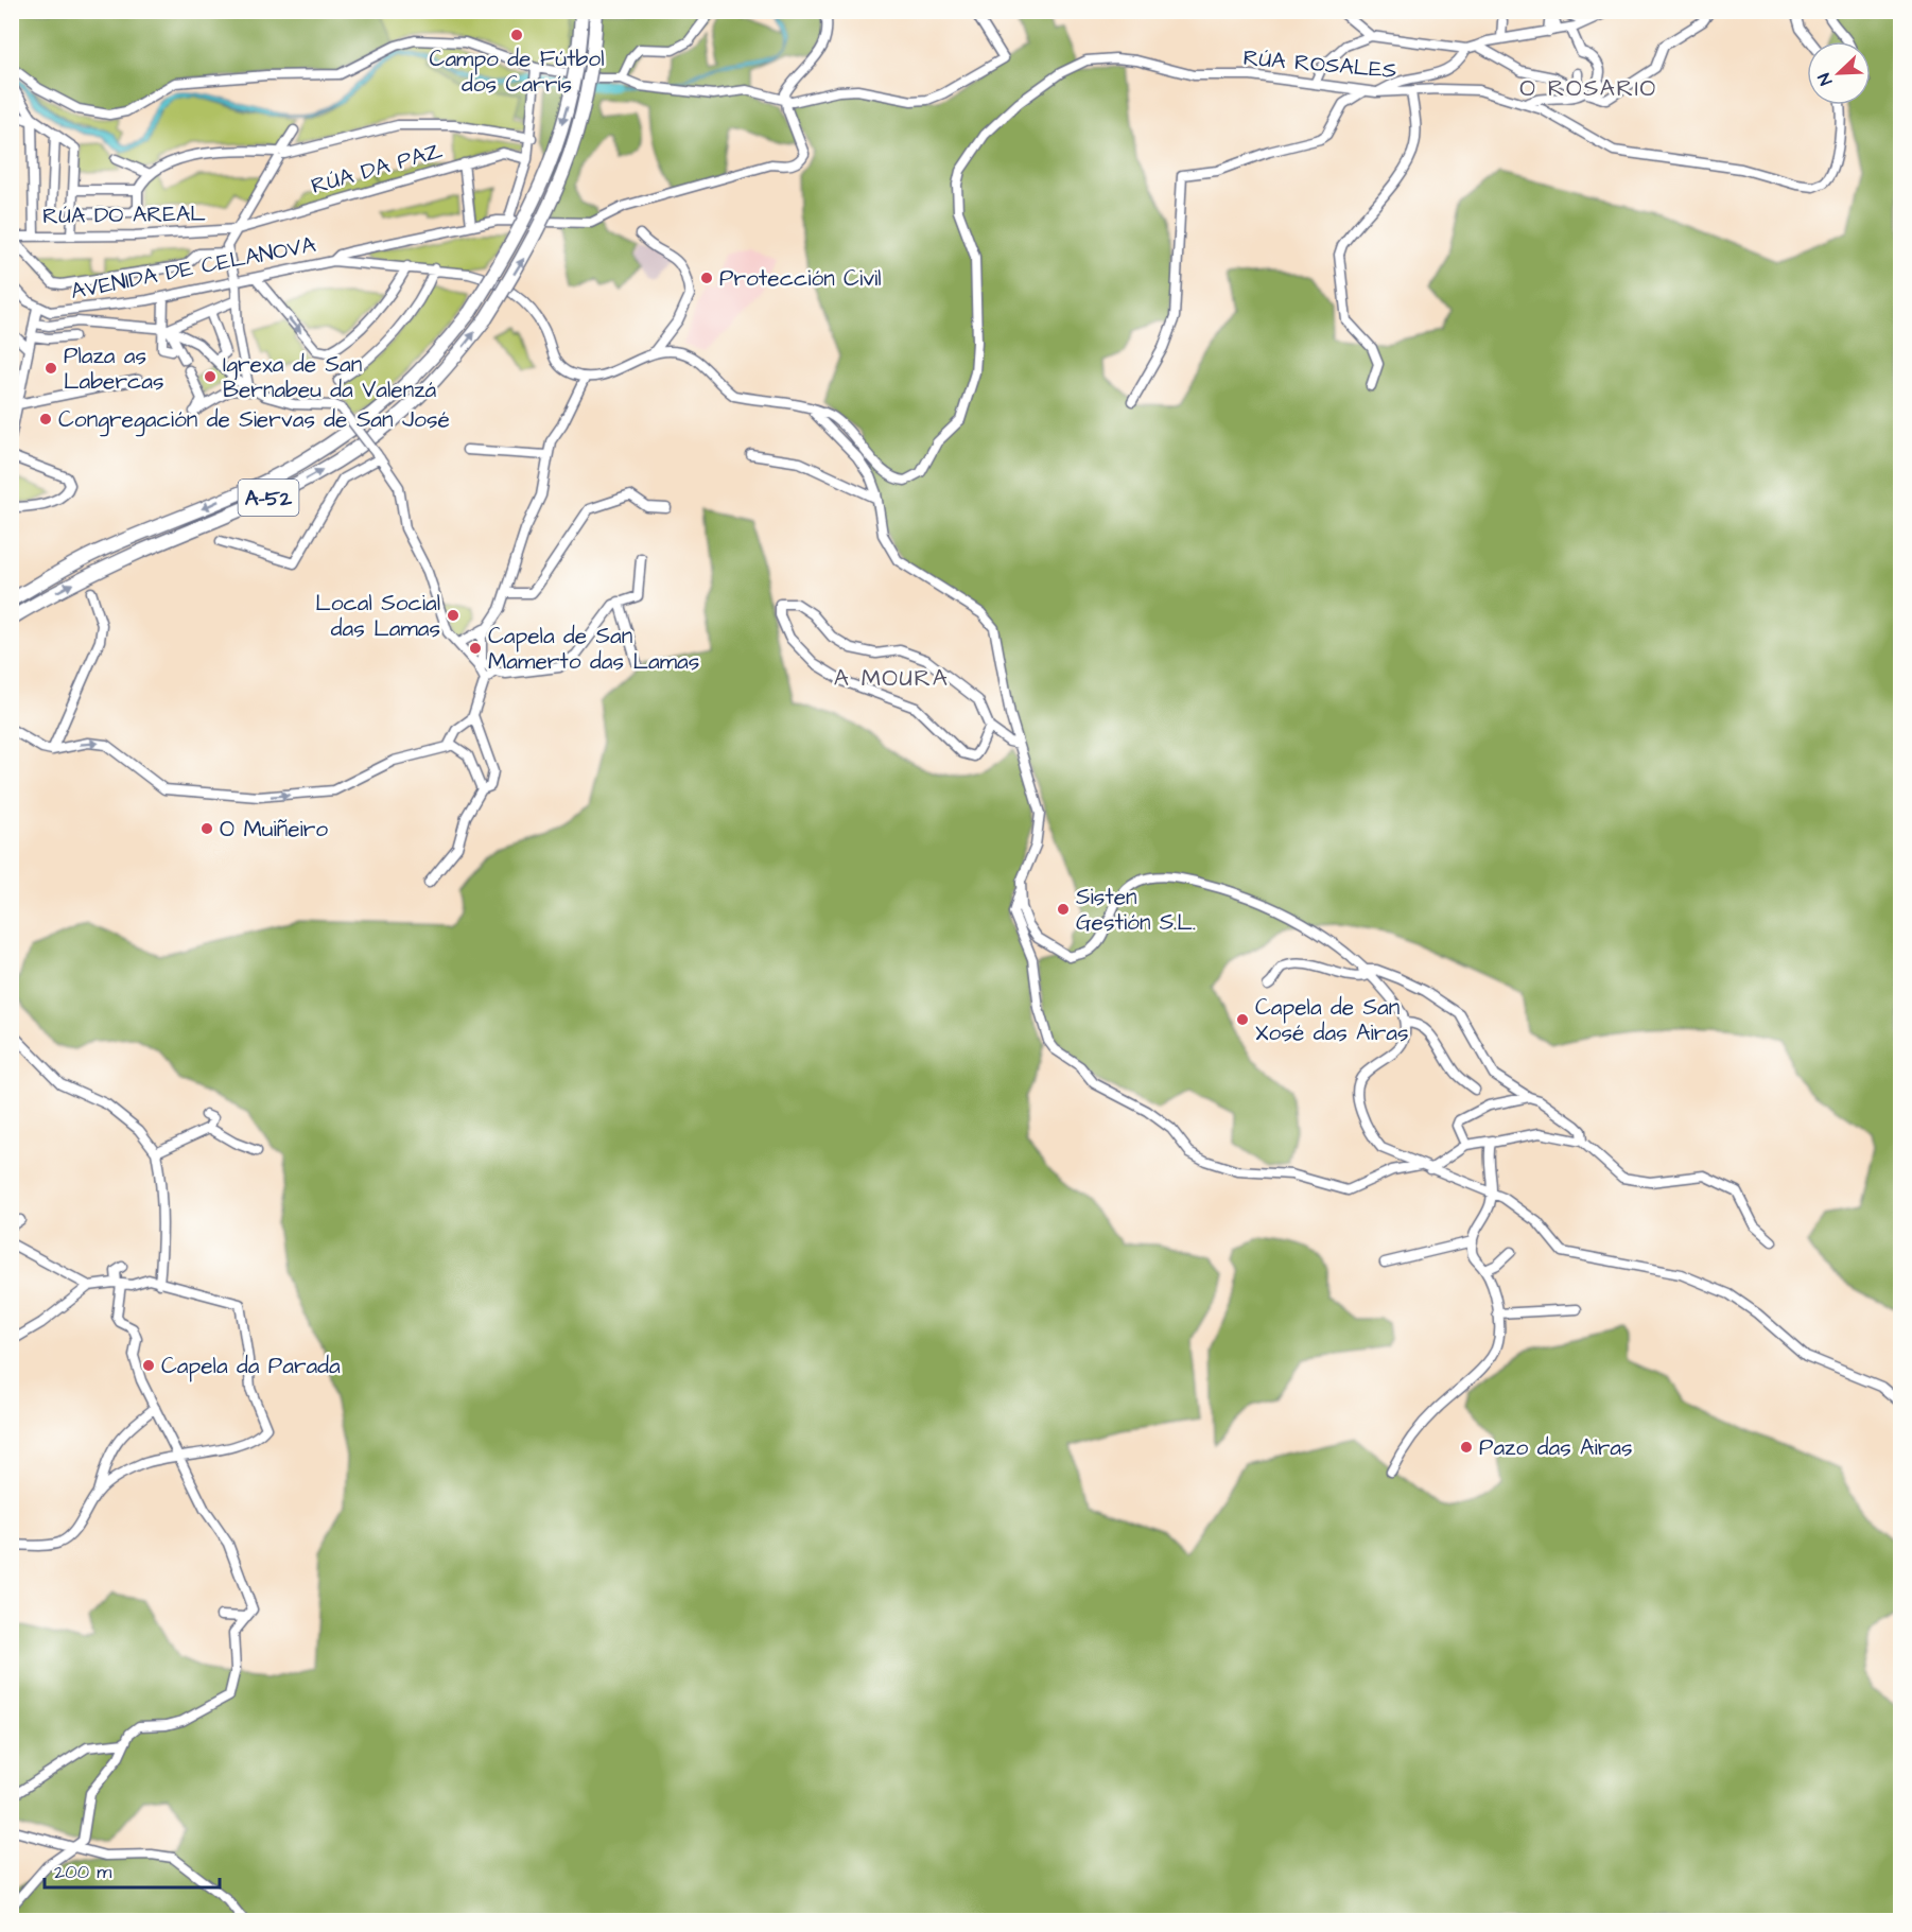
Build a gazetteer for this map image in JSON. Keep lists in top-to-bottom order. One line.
{"streets":{"highway":["A-52"],"street":["RÚA ROSALES","RÚA DA PAZ","RÚA DO AREAL","AVENIDA DE CELANOVA"]},"crossings":[["RÚA DA PAZ","RÚA DO AREAL"]],"districts":["O ROSARIO","A MOURA"],"places":["Campo de Fútbol dos Carrís","Protección Civil","Plaza as Labercas","Igrexa de San Bernabeu da Valenzá","Congregación de Siervas de San José","Local Social das Lamas","Capela de San Mamerto das Lamas","O Muiñeiro","Sisten Gestión S.L.","Capela de San Xosé das Airas","Capela da Parada","Pazo das Airas"],"scale_bar":"200 m","north":"bottom left"}
